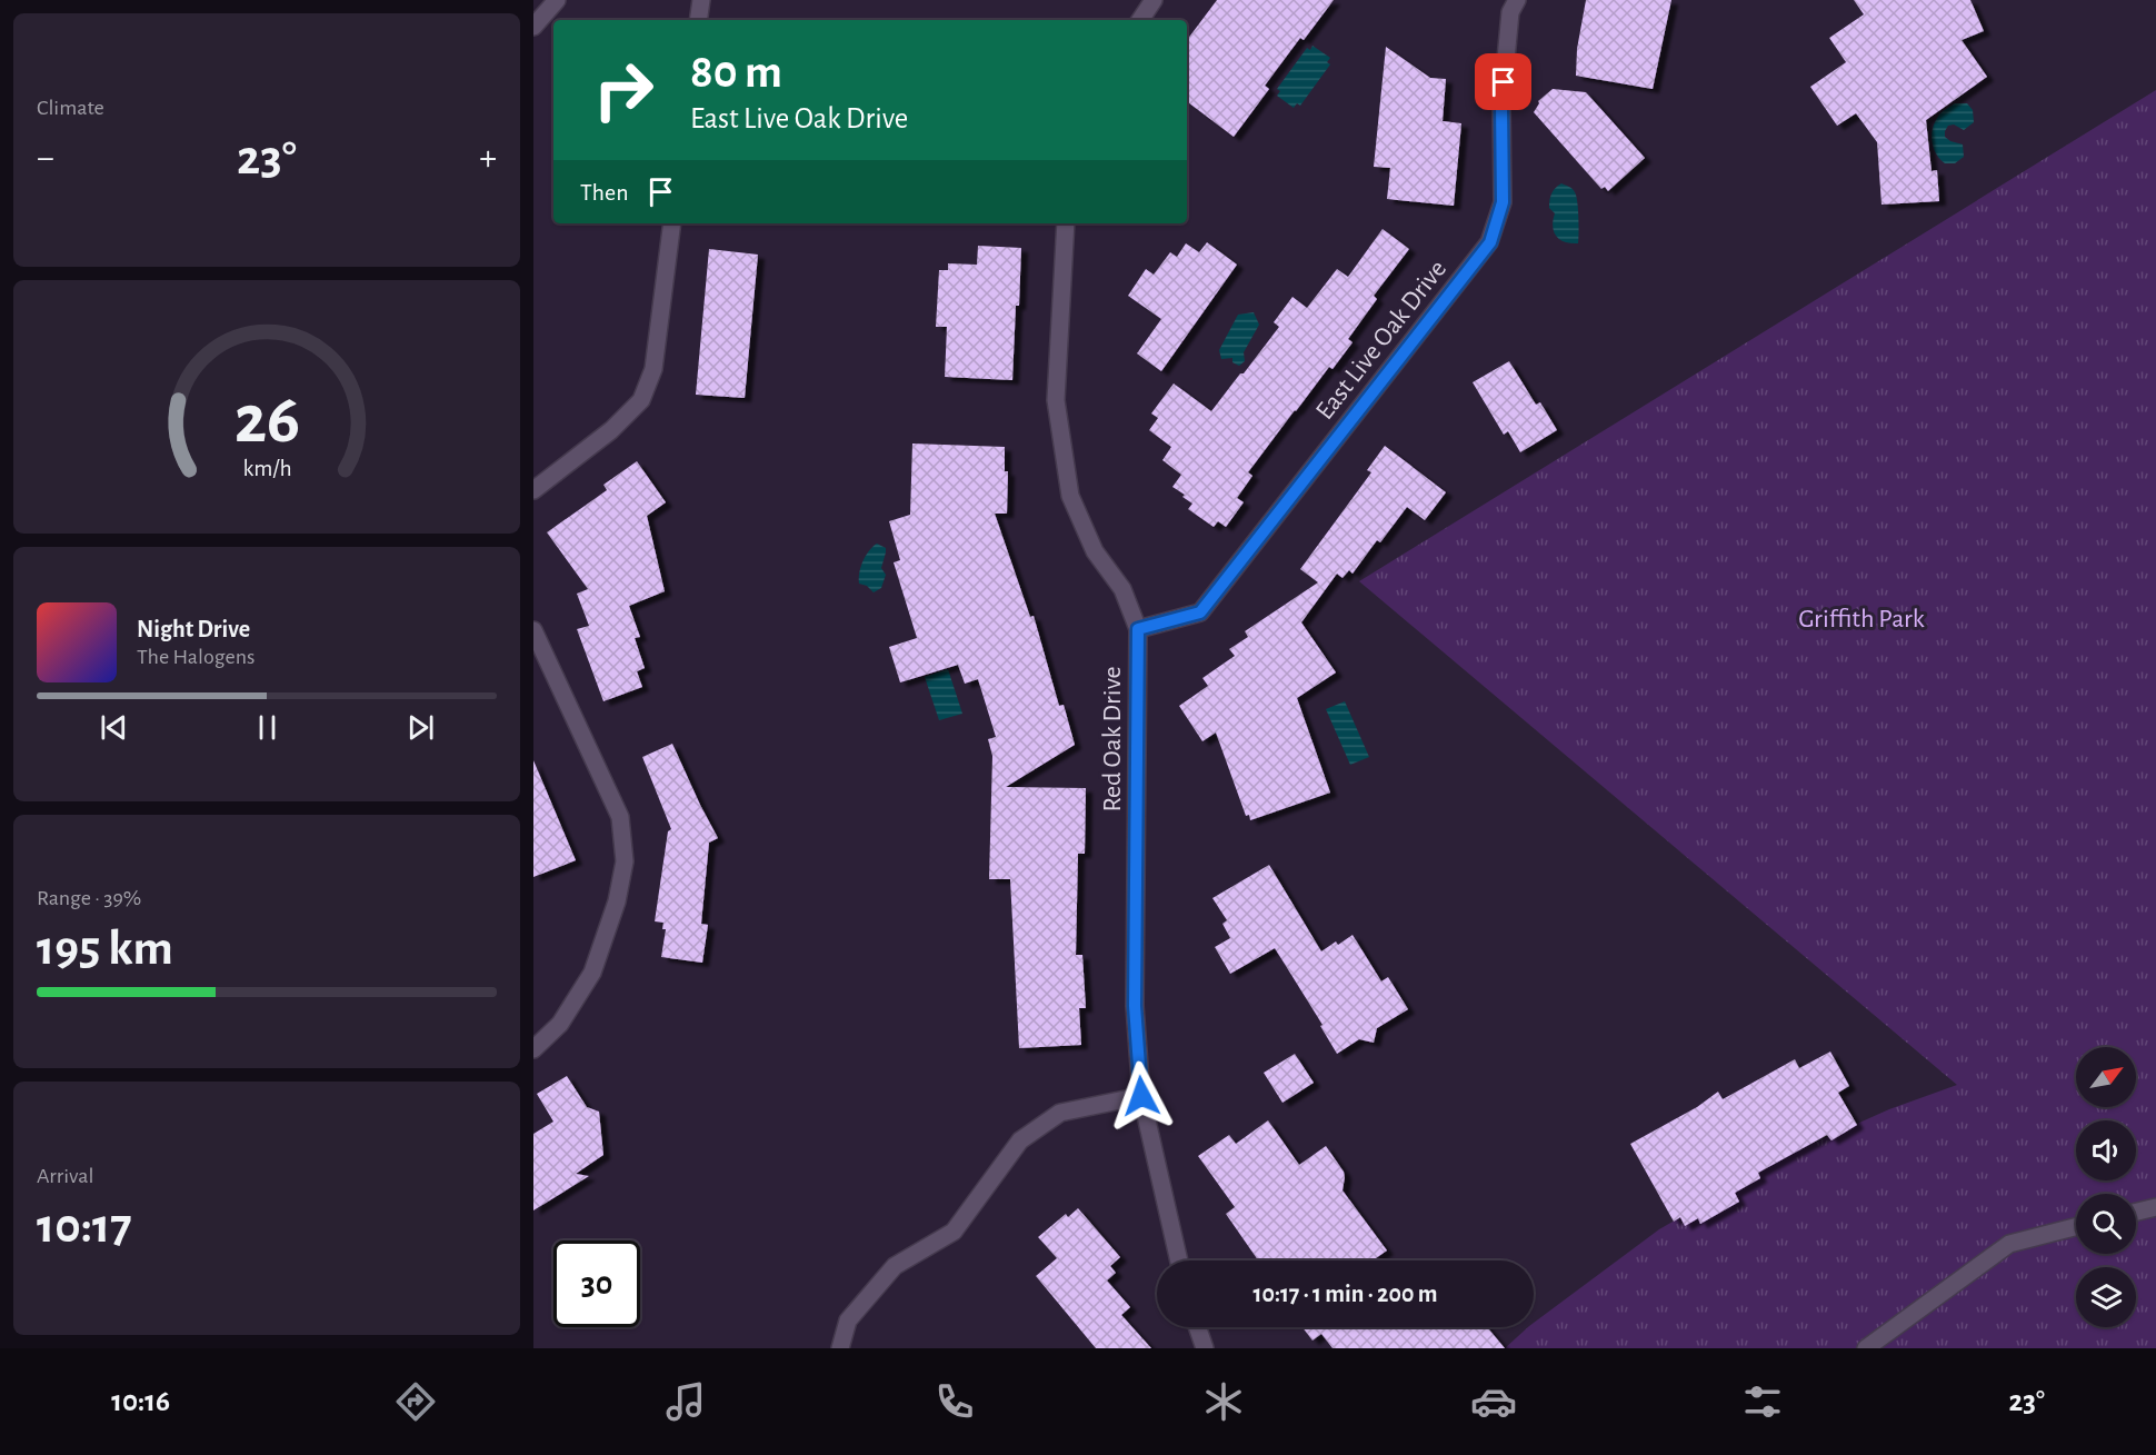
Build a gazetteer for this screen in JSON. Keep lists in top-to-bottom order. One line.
{"streets":{"street":["East Live Oak Drive","Red Oak Drive"]},"crossings":[["East Live Oak Drive","Red Oak Drive"]],"parks":["Griffith Park"],"north":"top right","page":{"tile":["Climate",["Range · 39%","195 km"],["Arrival","10:17"]],"turn":["80 m","East Live Oak Drive"],"heat":["−","23°","+"],"then":"Then","song":["Night Drive","The Halogens"],"limit":"30","trip":"10:17 · 1 min · 200 m","tabs":["10:16","23°"],"gauge":["26","km/h"]}}
